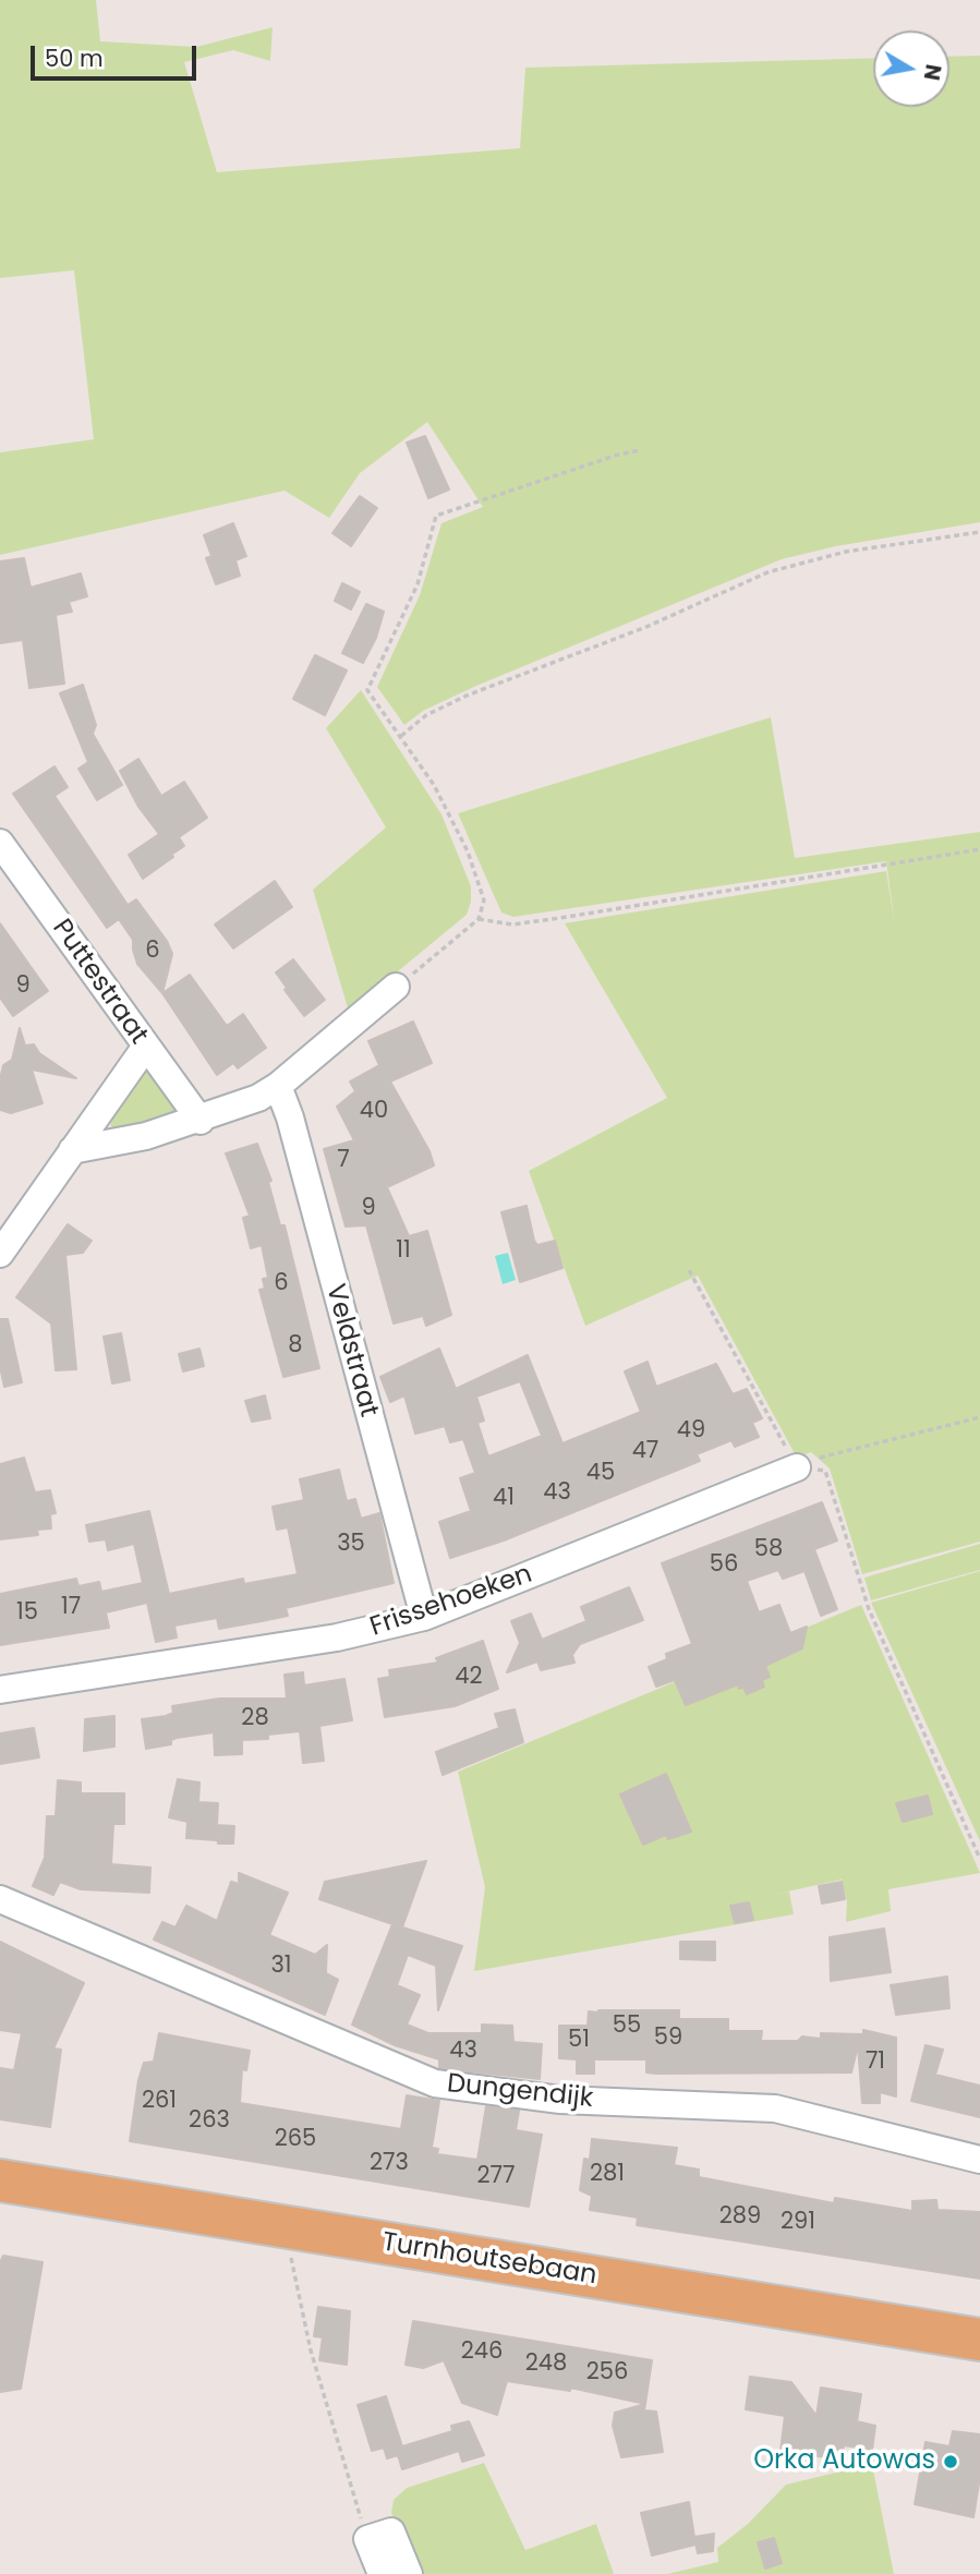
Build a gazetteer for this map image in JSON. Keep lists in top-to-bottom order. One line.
{"streets":{"main road":["Turnhoutsebaan"],"street":["Puttestraat","Veldstraat","Frissehoeken","Dungendijk"]},"crossings":[["Veldstraat","Frissehoeken"]],"places":["Orka Autowas"],"house_numbers":["6","9","40","7","9","11","6","8","49","47","45","43","41","35","58","56","17","15","42","28","31","55","59","51","43","71","261","263","265","273","281","277","289","291","246","248","256"],"scale_bar":"50 m","north":"right"}
